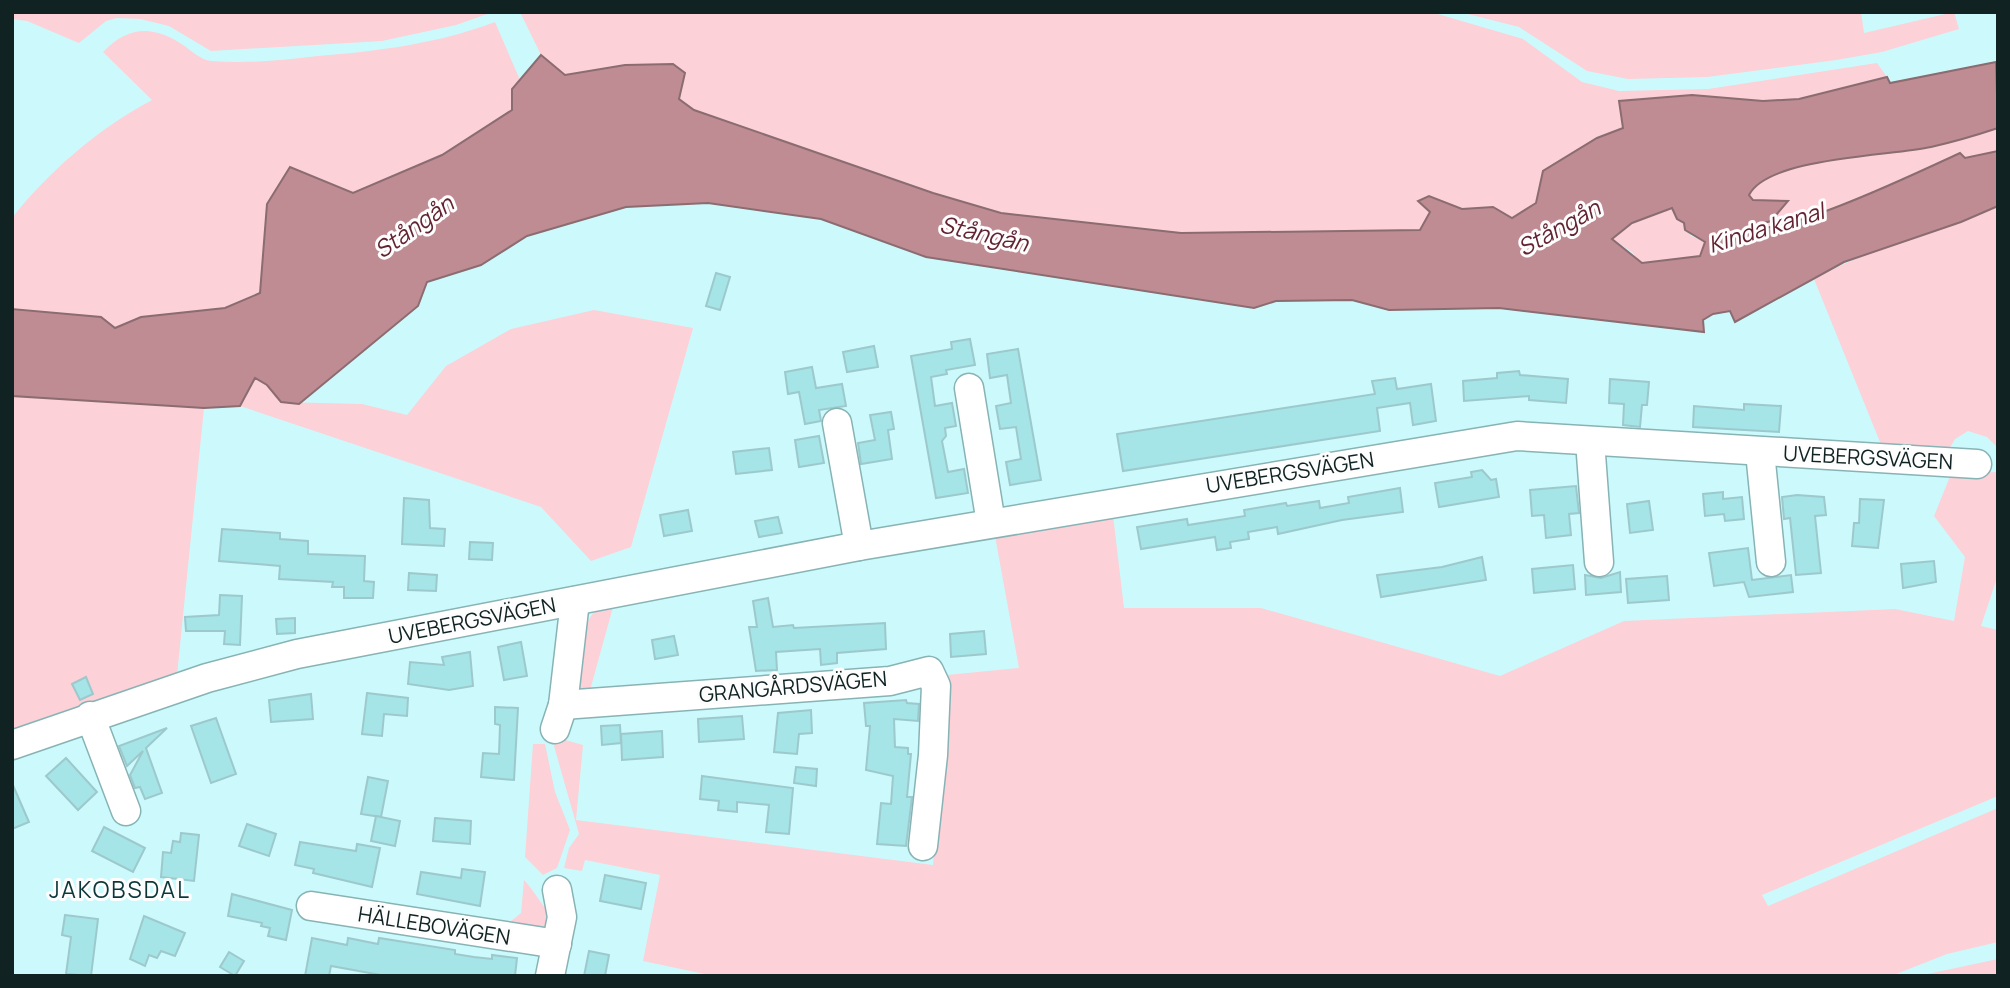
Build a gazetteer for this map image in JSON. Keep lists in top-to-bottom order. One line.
{"streets":{"street":["UVEBERGSVÄGEN","GRANGÅRDSVÄGEN","HÄLLEBOVÄGEN"]},"crossings":[["UVEBERGSVÄGEN","GRANGÅRDSVÄGEN"]],"districts":["JAKOBSDAL"],"water":["Stångån","Kinda kanal"]}
